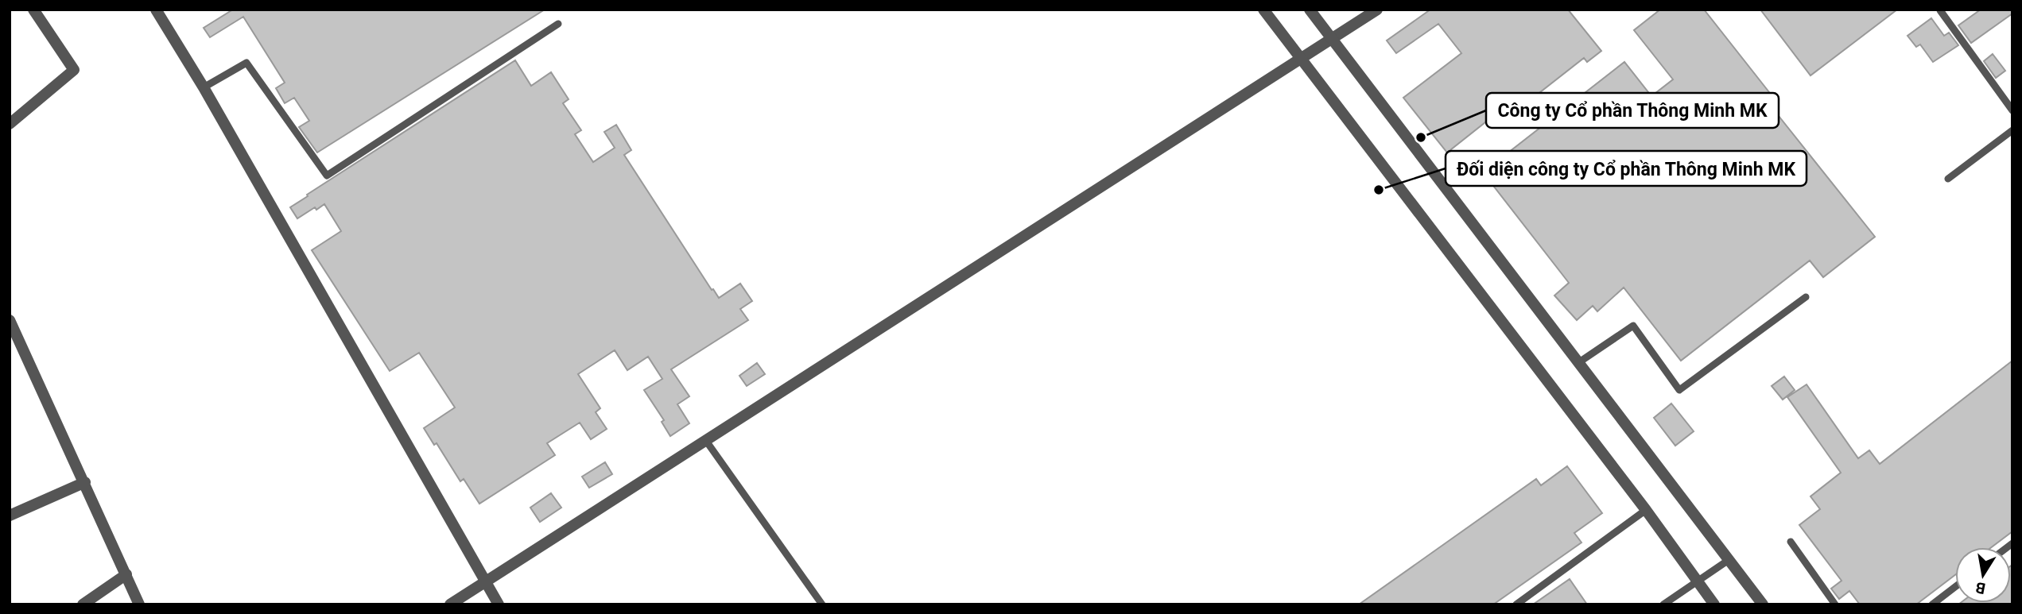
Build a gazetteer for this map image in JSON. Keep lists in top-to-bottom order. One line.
{"places":["Công ty Cổ phần Thông Minh MK","Đối diện công ty Cổ phần Thông Minh MK"],"north":"bottom"}
